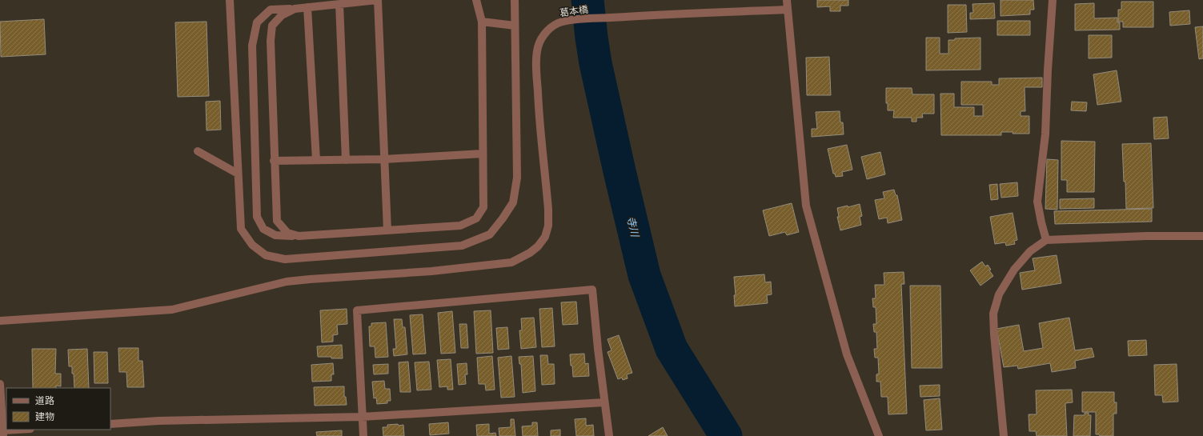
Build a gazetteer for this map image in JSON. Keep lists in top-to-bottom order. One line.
{"streets":{"street":["葛本橋"]},"water":["寺川"],"legend":["道路","建物"]}
